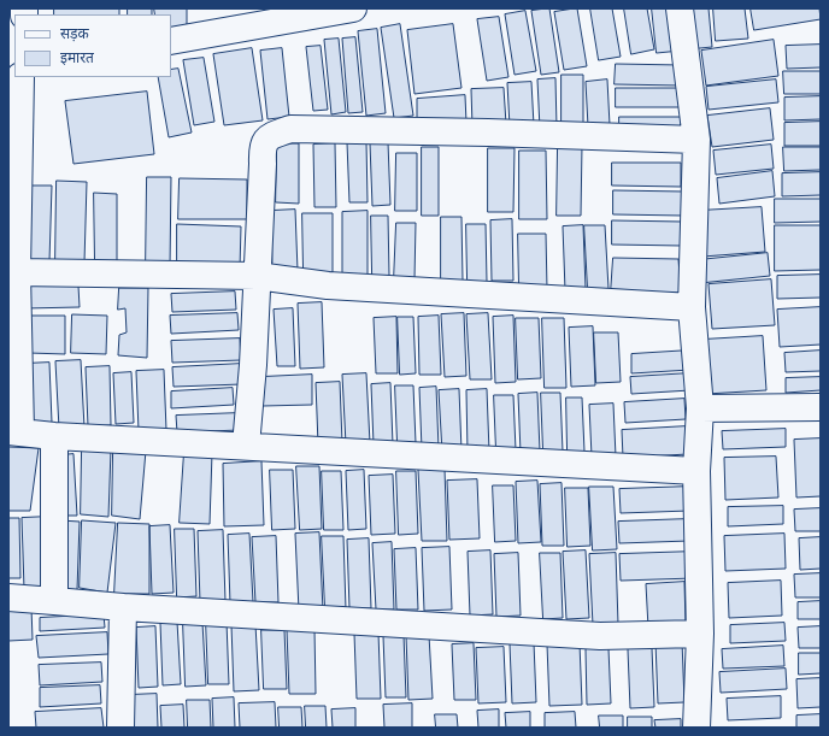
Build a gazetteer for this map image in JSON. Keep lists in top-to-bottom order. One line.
{"legend":["सड़क","इमारत"]}
